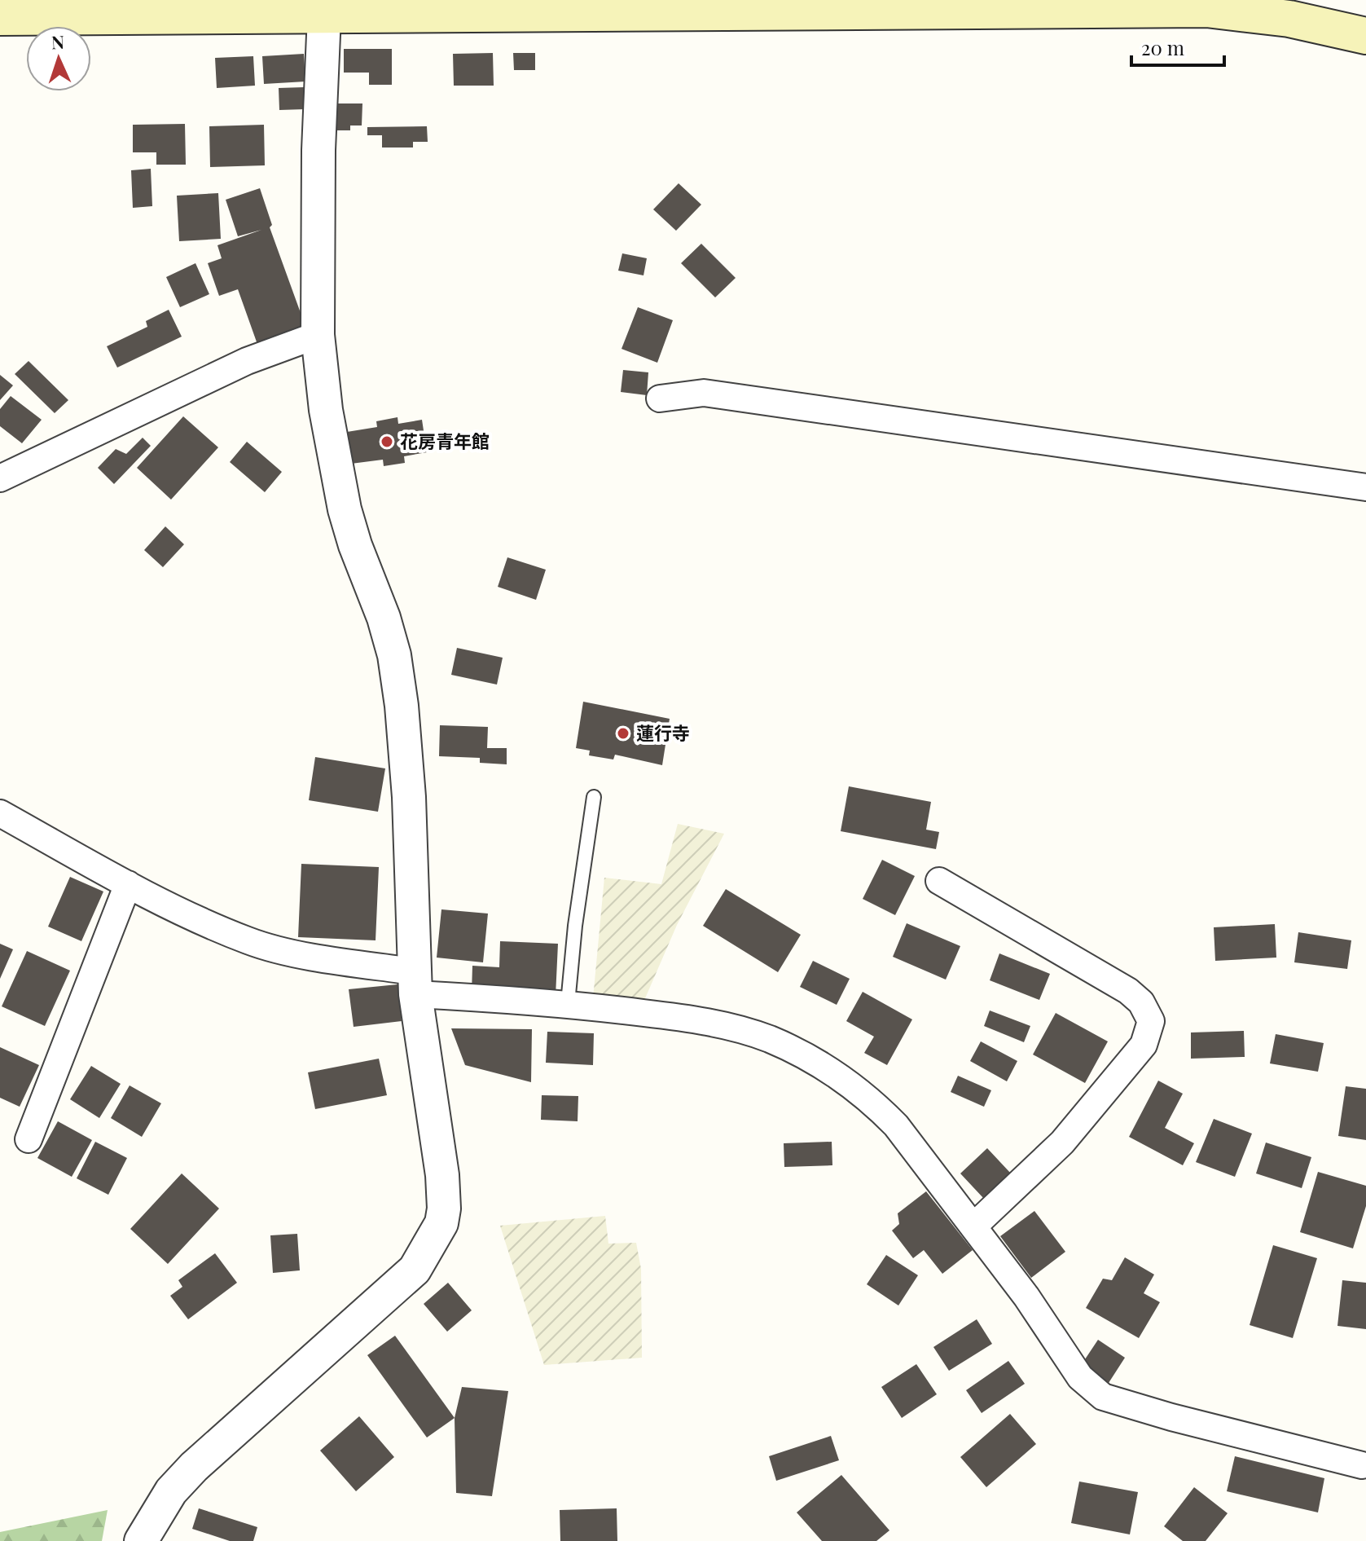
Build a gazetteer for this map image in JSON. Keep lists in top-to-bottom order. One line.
{"places":["花房青年館","蓮行寺"],"scale_bar":"20 m","north":"top"}
